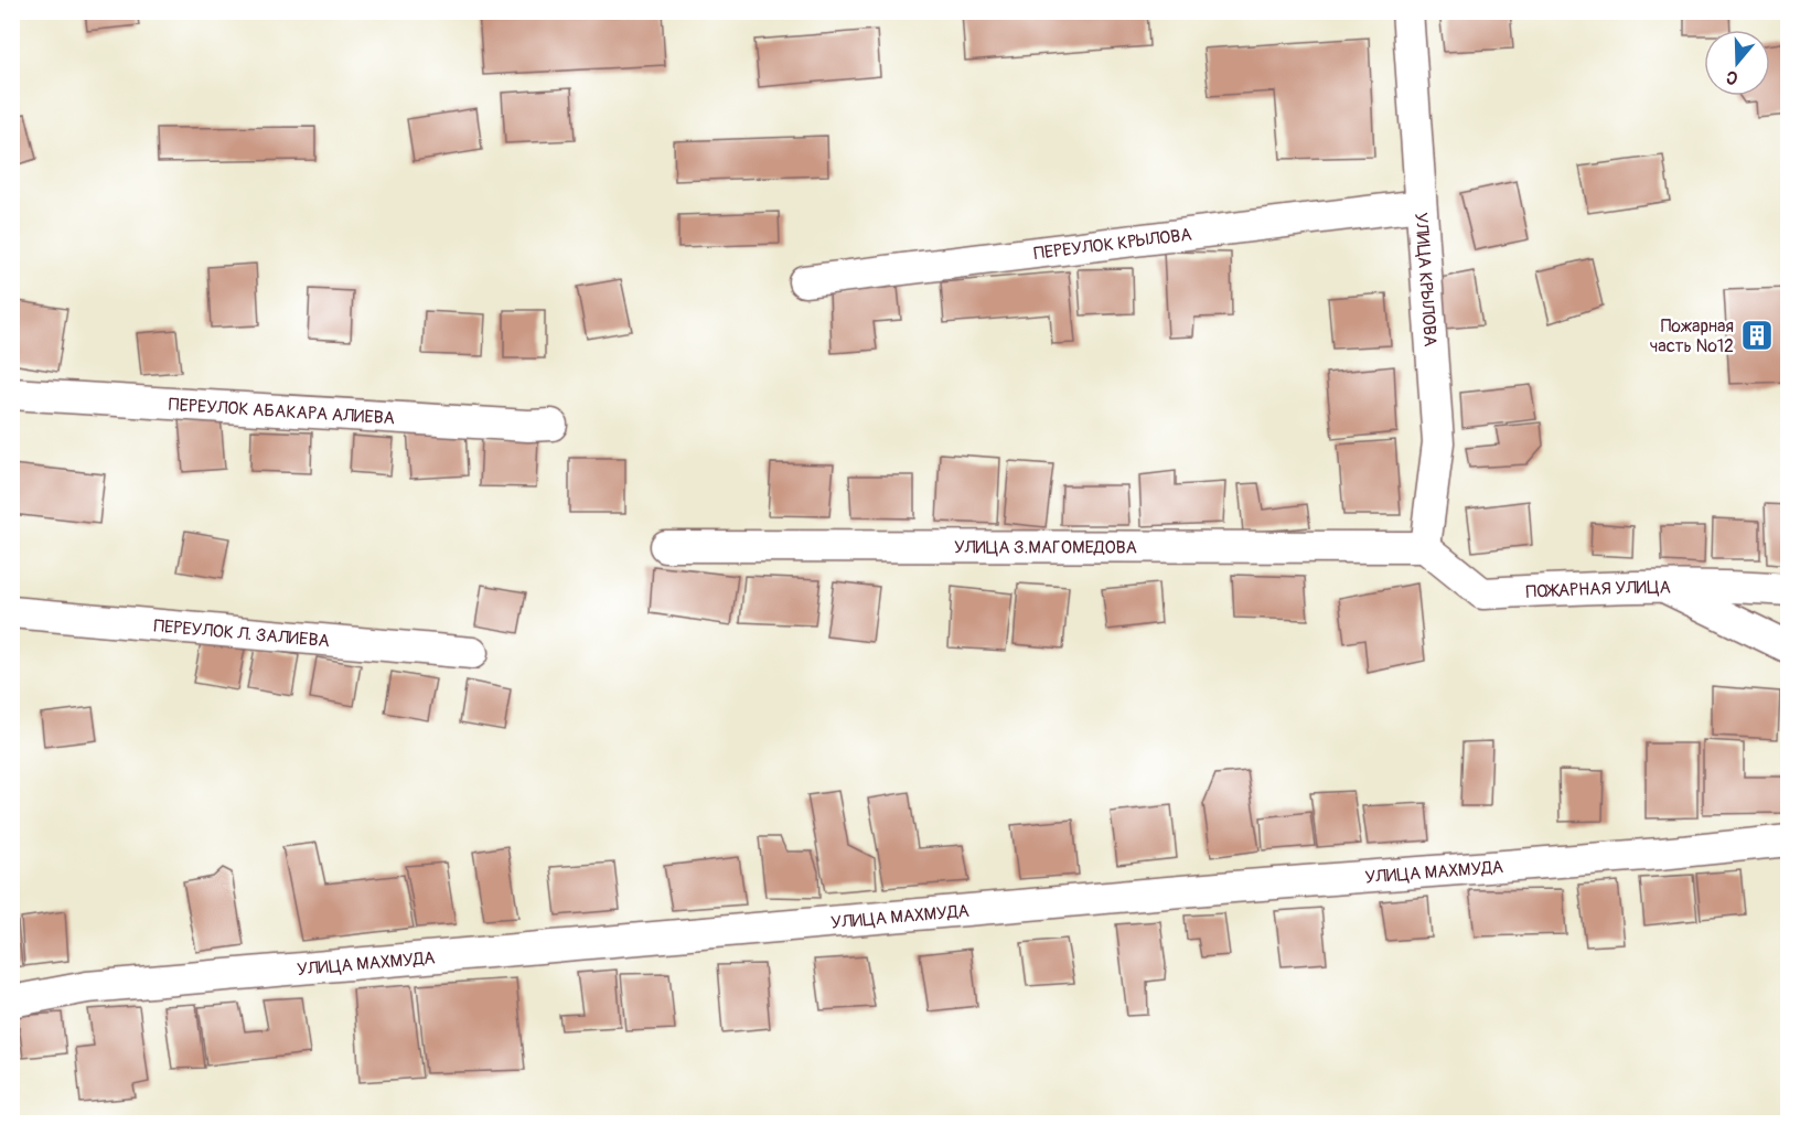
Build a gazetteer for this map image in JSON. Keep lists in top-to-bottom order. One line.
{"streets":{"street":["ПЕРЕУЛОК КРЫЛОВА","УЛИЦА КРЫЛОВА","ПЕРЕУЛОК АБАКАРА АЛИЕВА","УЛИЦА З.МАГОМЕДОВА","ПОЖАРНАЯ УЛИЦА","ПЕРЕУЛОК Л. ЗАЛИЕВА","УЛИЦА МАХМУДА"]},"crossings":[["ПЕРЕУЛОК КРЫЛОВА","УЛИЦА КРЫЛОВА"],["УЛИЦА КРЫЛОВА","УЛИЦА З.МАГОМЕДОВА"],["УЛИЦА КРЫЛОВА","ПОЖАРНАЯ УЛИЦА"],["УЛИЦА З.МАГОМЕДОВА","ПОЖАРНАЯ УЛИЦА"]],"places":{"building":["Пожарная часть №12"]},"north":"bottom"}
